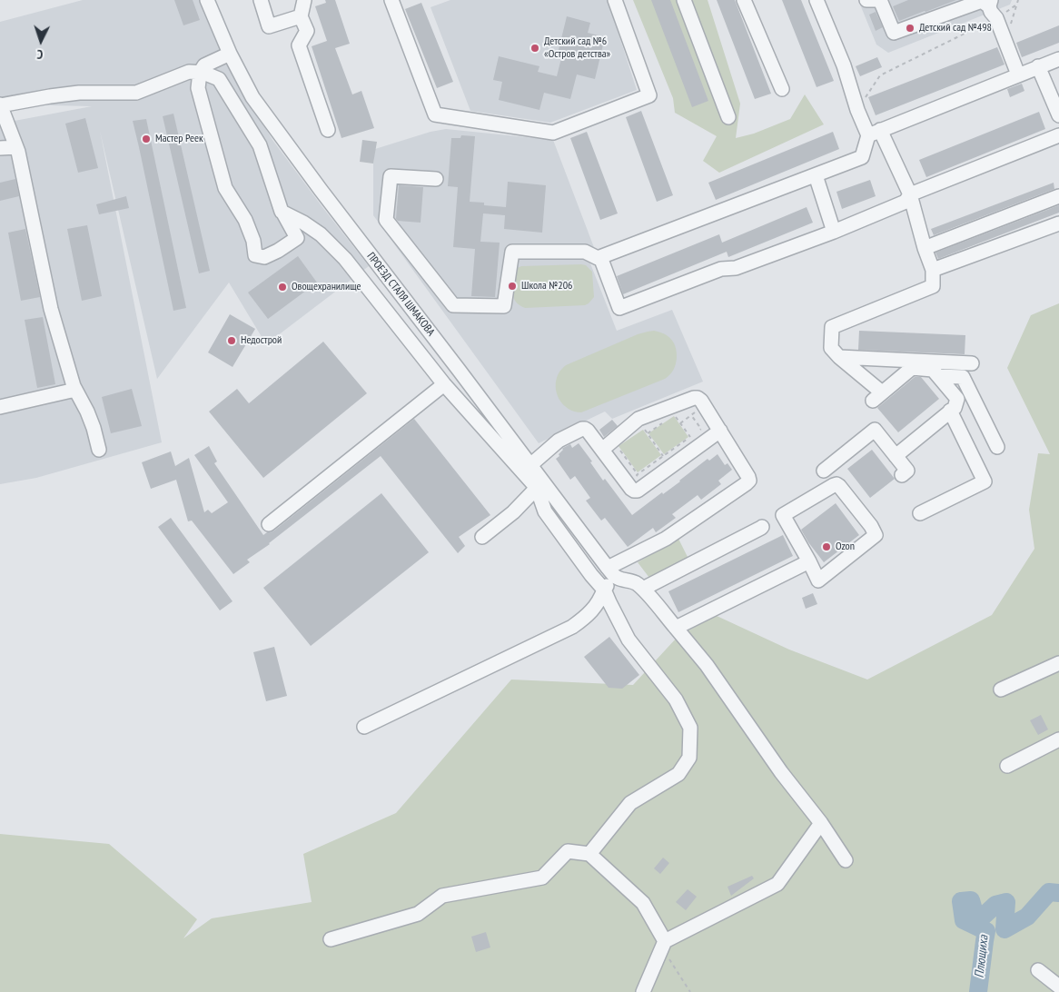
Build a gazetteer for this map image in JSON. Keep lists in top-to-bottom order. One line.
{"streets":{"street":["ПРОЕЗД СТАЛЯ ШМАКОВА"]},"water":["Плющиха"],"places":["Детский сад №498","Детский сад №6 «Остров детства»","Мастер Реек","Школа №206","Овощехранилище","Недострой","Ozon"],"north":"bottom"}
